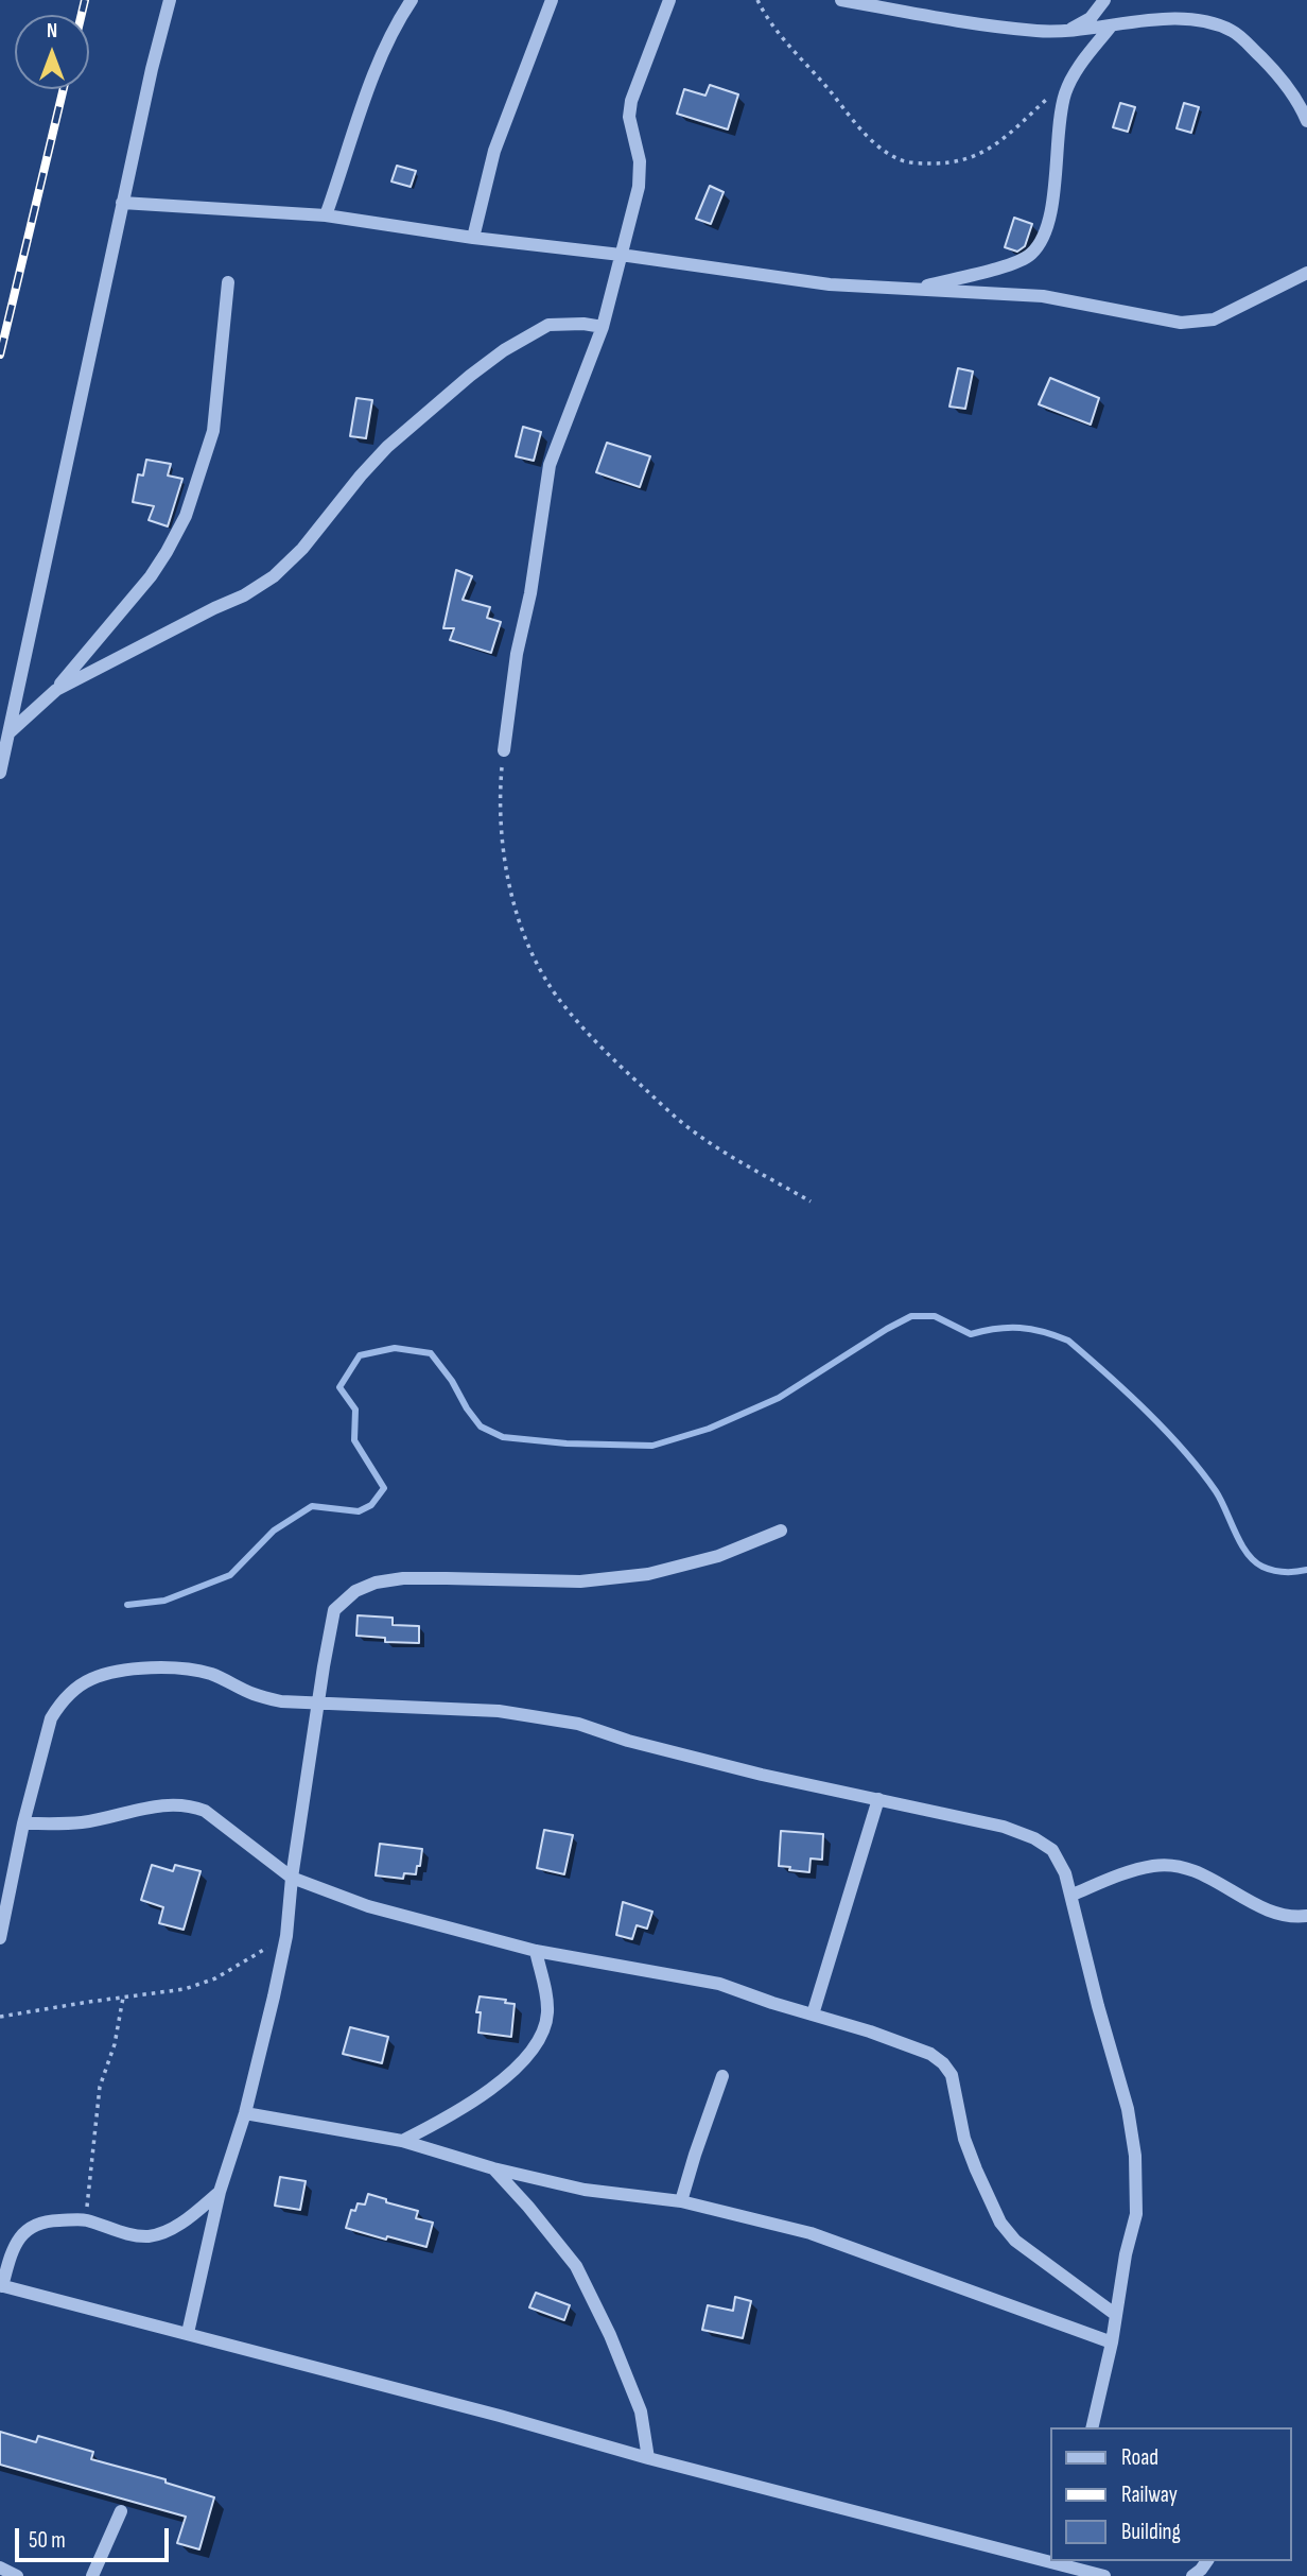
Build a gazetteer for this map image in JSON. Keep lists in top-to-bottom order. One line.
{"legend":["Road","Railway","Building"],"scale_bar":"50 m","north":"top"}
